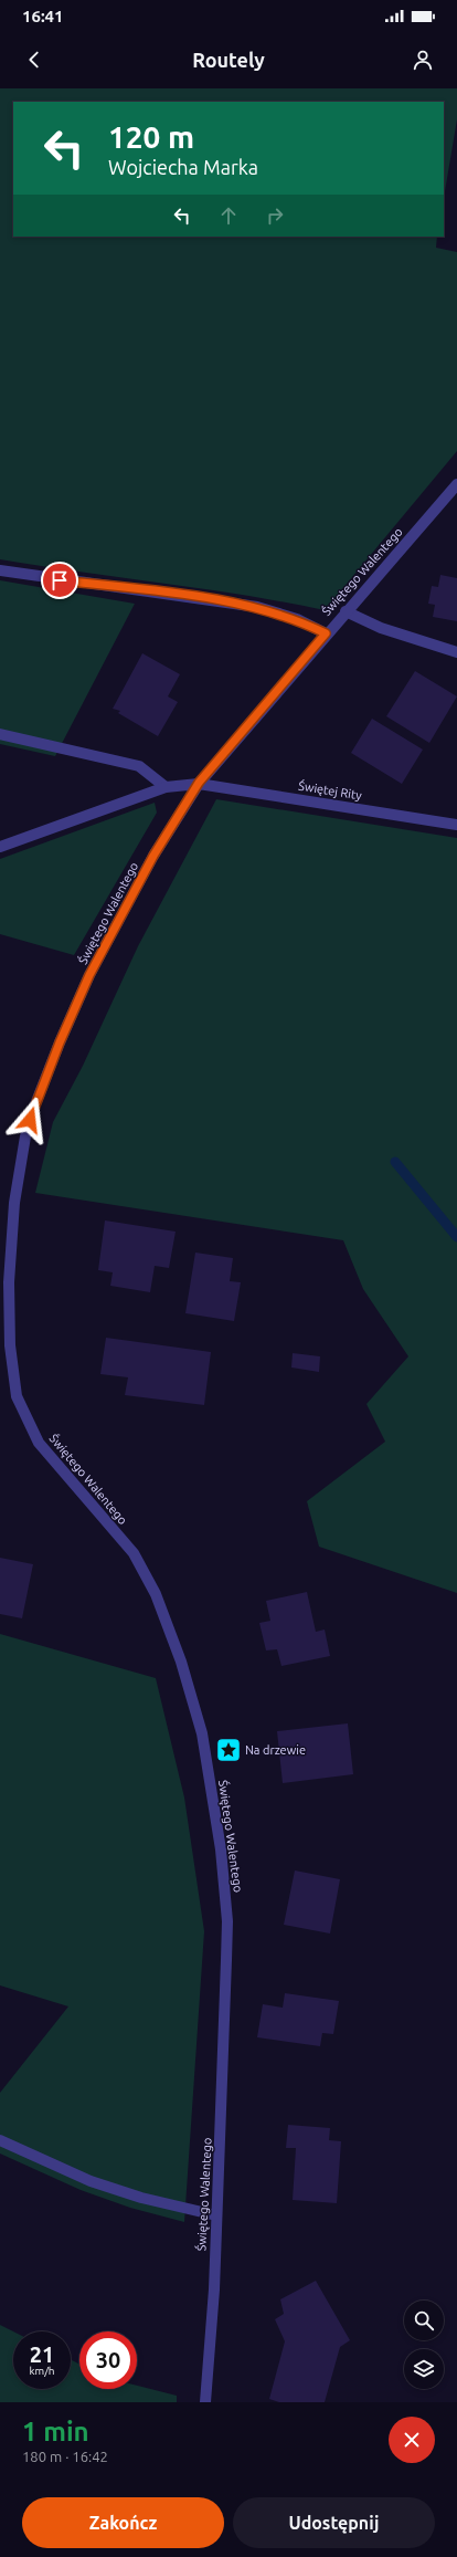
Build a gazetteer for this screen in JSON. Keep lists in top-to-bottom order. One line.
{"streets":{"street":["Świętego Walentego","Świętej Rity"]},"crossings":[["Świętego Walentego","Świętej Rity"]],"places":{"place":["Na drzewie"]},"page":{"status":"16:41","header":"Routely","turn":["120 m","Wojciecha Marka"],"speed":"21 km/h","limit":"30","heading":["1 min","180 m · 16:42"],"buttons":["Zakończ","Udostępnij"]}}
